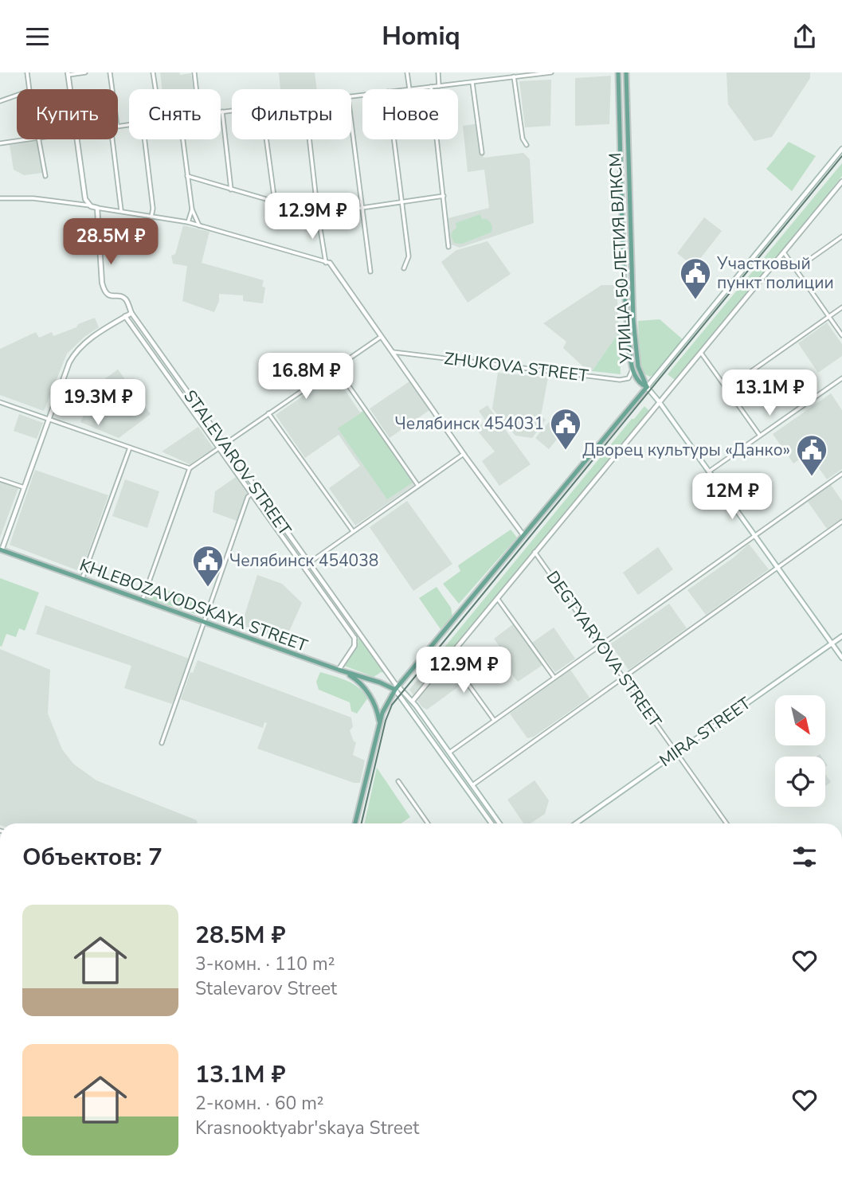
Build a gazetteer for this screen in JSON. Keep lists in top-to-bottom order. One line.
{"streets":{"main road":["УЛИЦА 50-ЛЕТИЯ ВЛКСМ","KHLEBOZAVODSKAYA STREET"],"street":["ZHUKOVA STREET","STALEVAROV STREET","DEGTYARYOVA STREET","MIRA STREET"]},"crossings":[["УЛИЦА 50-ЛЕТИЯ ВЛКСМ","ZHUKOVA STREET"],["STALEVAROV STREET","KHLEBOZAVODSKAYA STREET"],["DEGTYARYOVA STREET","MIRA STREET"]],"places":{"public building":["Участковый пункт полиции","Челябинск 454031","Дворец культуры «Данко»","Челябинск 454038"]},"north":"bottom right","page":{"header":"Homiq","chip":["Купить","Снять","Фильтры","Новое"],"price":["12.9M ₽","28.5M ₽","16.8M ₽","13.1M ₽","19.3M ₽","12M ₽","12.9M ₽"],"heading":"Объектов: 7","list":[{"name":"28.5M ₽","note":"3-комн. · 110 m² · Stalevarov Street"},{"name":"13.1M ₽","note":"2-комн. · 60 m² · Krasnooktyabr'skaya Street"}]}}
